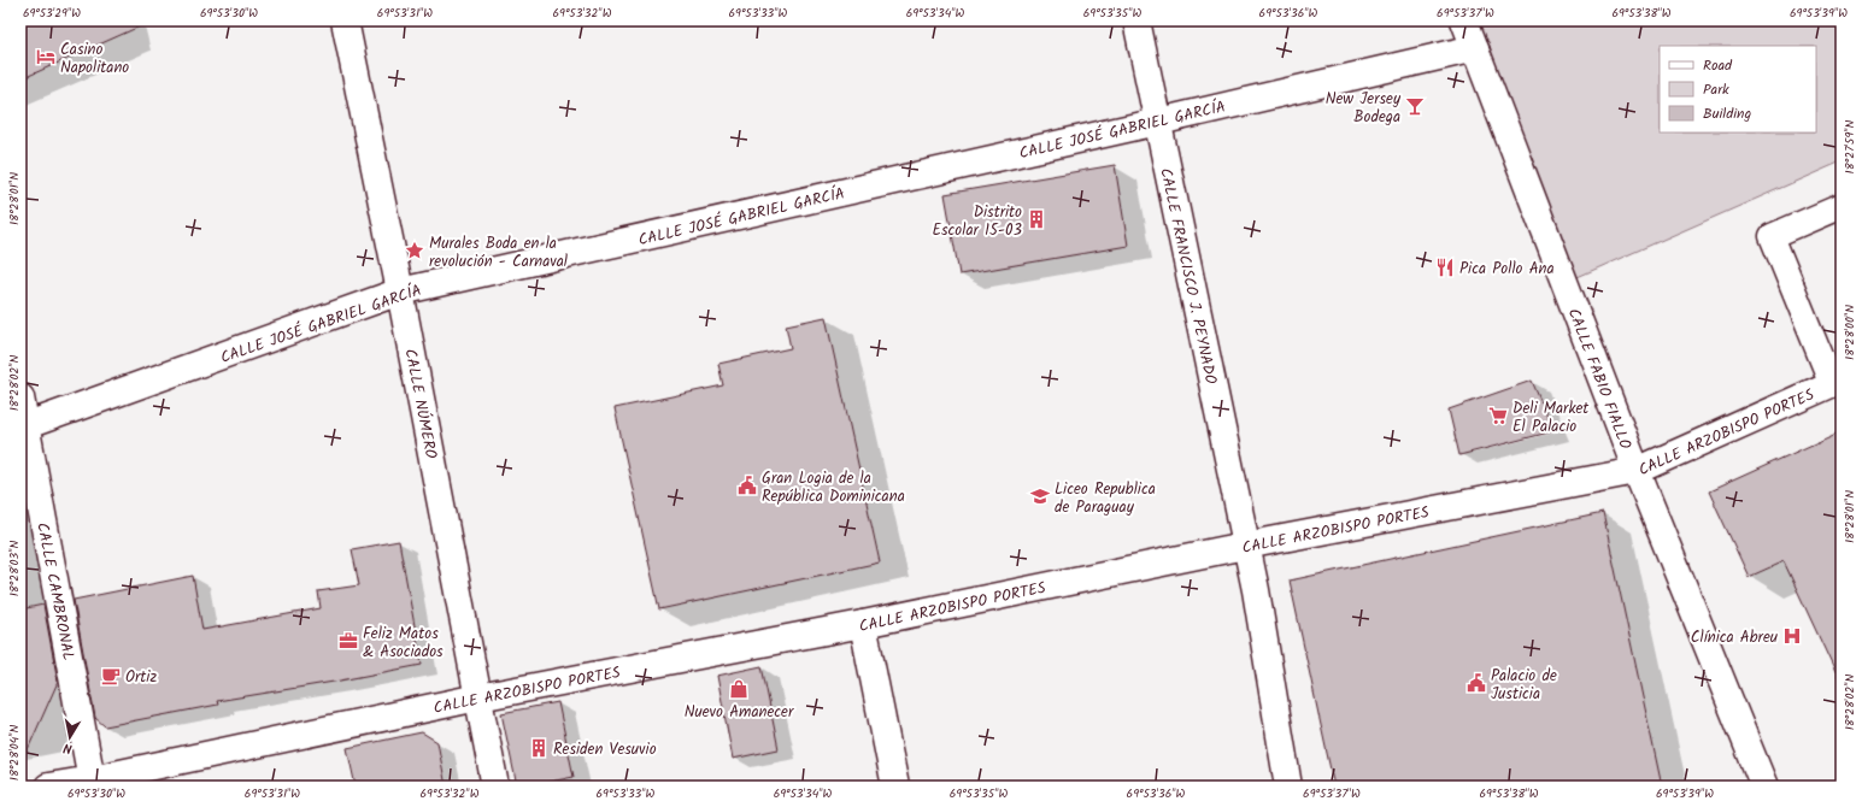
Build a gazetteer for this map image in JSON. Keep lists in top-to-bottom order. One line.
{"streets":{"street":["CALLE JOSÉ GABRIEL GARCÍA","CALLE FRANCISCO J. PEYNADO","CALLE FABIO FIALLO","CALLE NÚMERO","CALLE ARZOBISPO PORTES","CALLE CAMBRONAL"]},"crossings":[["CALLE JOSÉ GABRIEL GARCÍA","CALLE FRANCISCO J. PEYNADO"],["CALLE JOSÉ GABRIEL GARCÍA","CALLE FABIO FIALLO"],["CALLE JOSÉ GABRIEL GARCÍA","CALLE NÚMERO"],["CALLE JOSÉ GABRIEL GARCÍA","CALLE CAMBRONAL"],["CALLE FRANCISCO J. PEYNADO","CALLE ARZOBISPO PORTES"],["CALLE FABIO FIALLO","CALLE ARZOBISPO PORTES"],["CALLE NÚMERO","CALLE ARZOBISPO PORTES"],["CALLE ARZOBISPO PORTES","CALLE CAMBRONAL"]],"places":{"hotel":["Casino Napolitano"],"bar":["New Jersey Bodega"],"building":["Distrito Escolar 15-03","Residen Vesuvio"],"place":["Murales Boda en la revolución - Carnaval"],"restaurant":["Pica Pollo Ana"],"supermarket":["Deli Market El Palacio"],"public building":["Gran Logia de la República Dominicana","Palacio de Justicia"],"school or university":["Liceo Republica de Paraguay"],"hospital":["Clínica Abreu"],"office":["Feliz Matos & Asociados"],"cafe":["Ortiz"],"shop":["Nuevo Amanecer"]},"legend":["Road","Park","Building"],"north":"bottom","coordinates":["69°53'29\"W","69°53'30\"W","69°53'31\"W","69°53'32\"W","69°53'33\"W","69°53'34\"W","69°53'35\"W","69°53'36\"W","69°53'37\"W","69°53'38\"W","69°53'39\"W","18°27'59\"N","18°28'01\"N","18°28'00\"N","18°28'02\"N","18°28'03\"N","18°28'04\"N"]}
